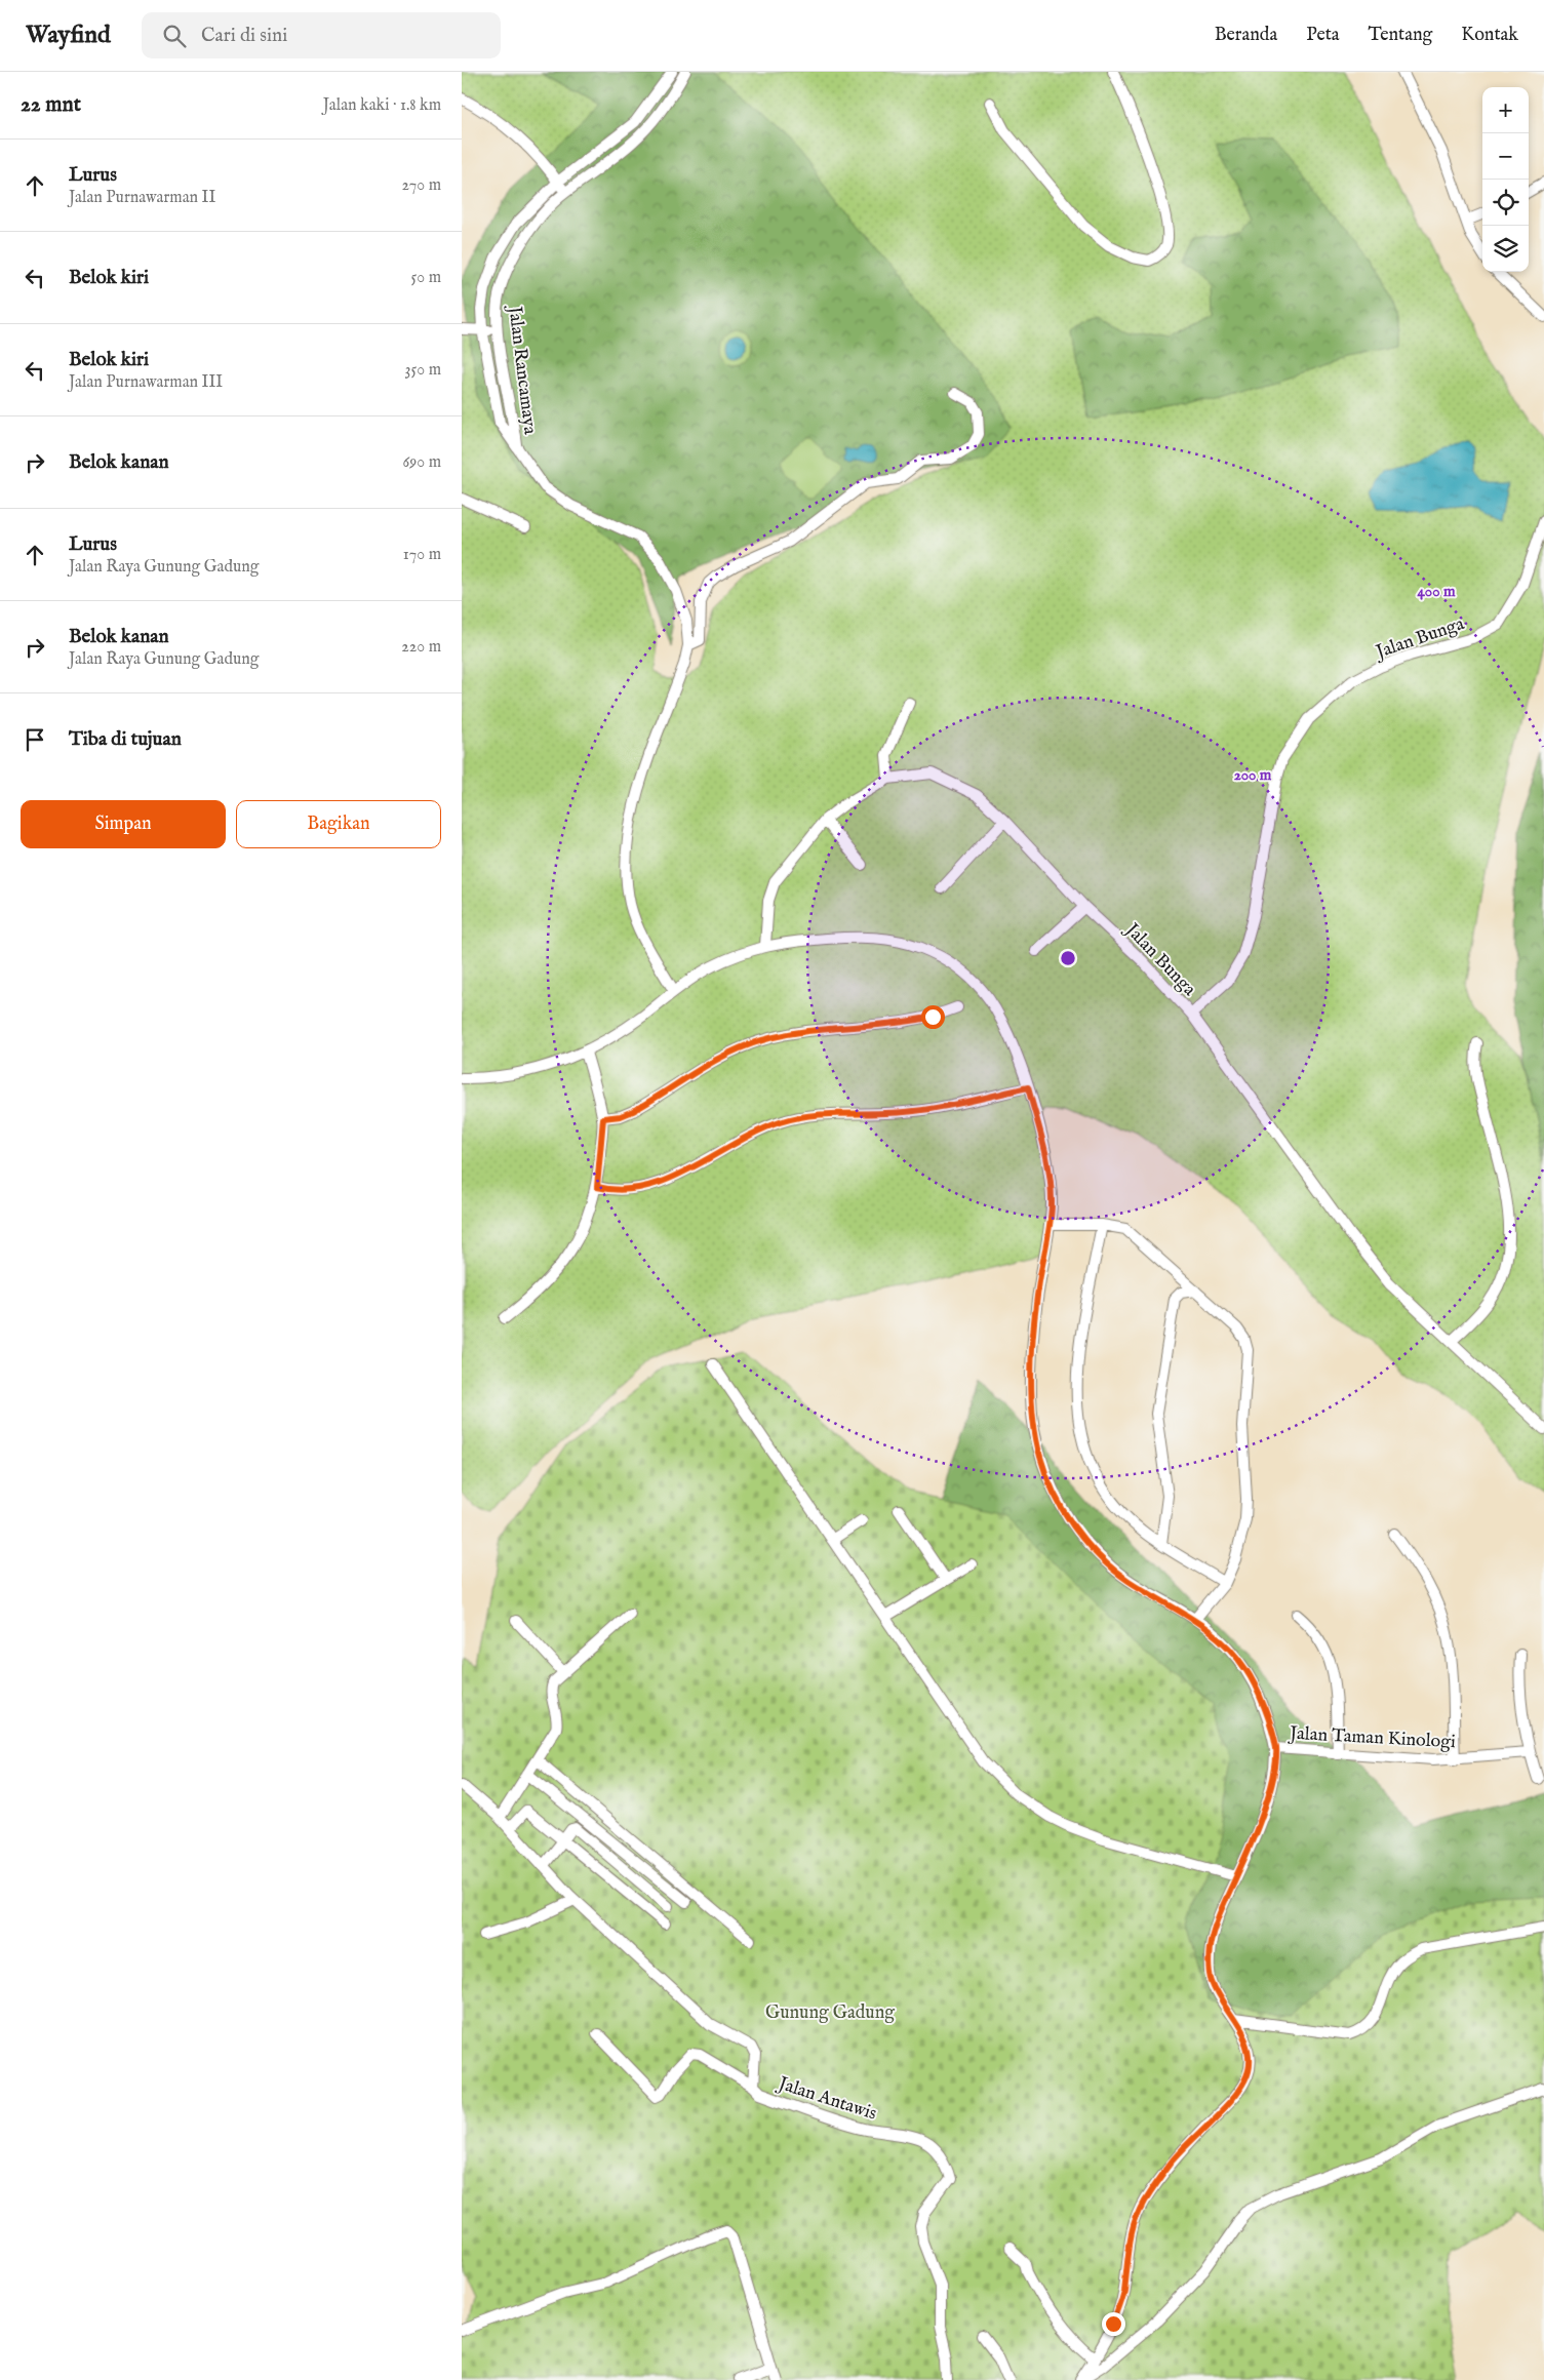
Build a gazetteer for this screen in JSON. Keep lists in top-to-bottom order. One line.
{"streets":{"street":["Jalan Rancamaya","Jalan Bunga","Jalan Taman Kinologi","Jalan Antawis"]},"parks":["Gunung Gadung"],"page":{"header":"Wayfind","search":"Cari di sini","nav":["Beranda","Peta","Tentang","Kontak"],"heading":["22 mnt","Jalan kaki · 1.8 km"],"map_buttons":["+","−"],"list":[["Lurus","Jalan Purnawarman II","270 m"],["Belok kiri","50 m"],["Belok kiri","Jalan Purnawarman III","350 m"],["Belok kanan","690 m"],["Lurus","Jalan Raya Gunung Gadung","170 m"],["Belok kanan","Jalan Raya Gunung Gadung","220 m"],"Tiba di tujuan"],"buttons":["Simpan","Bagikan"]},"rings":["400 m","200 m"]}
